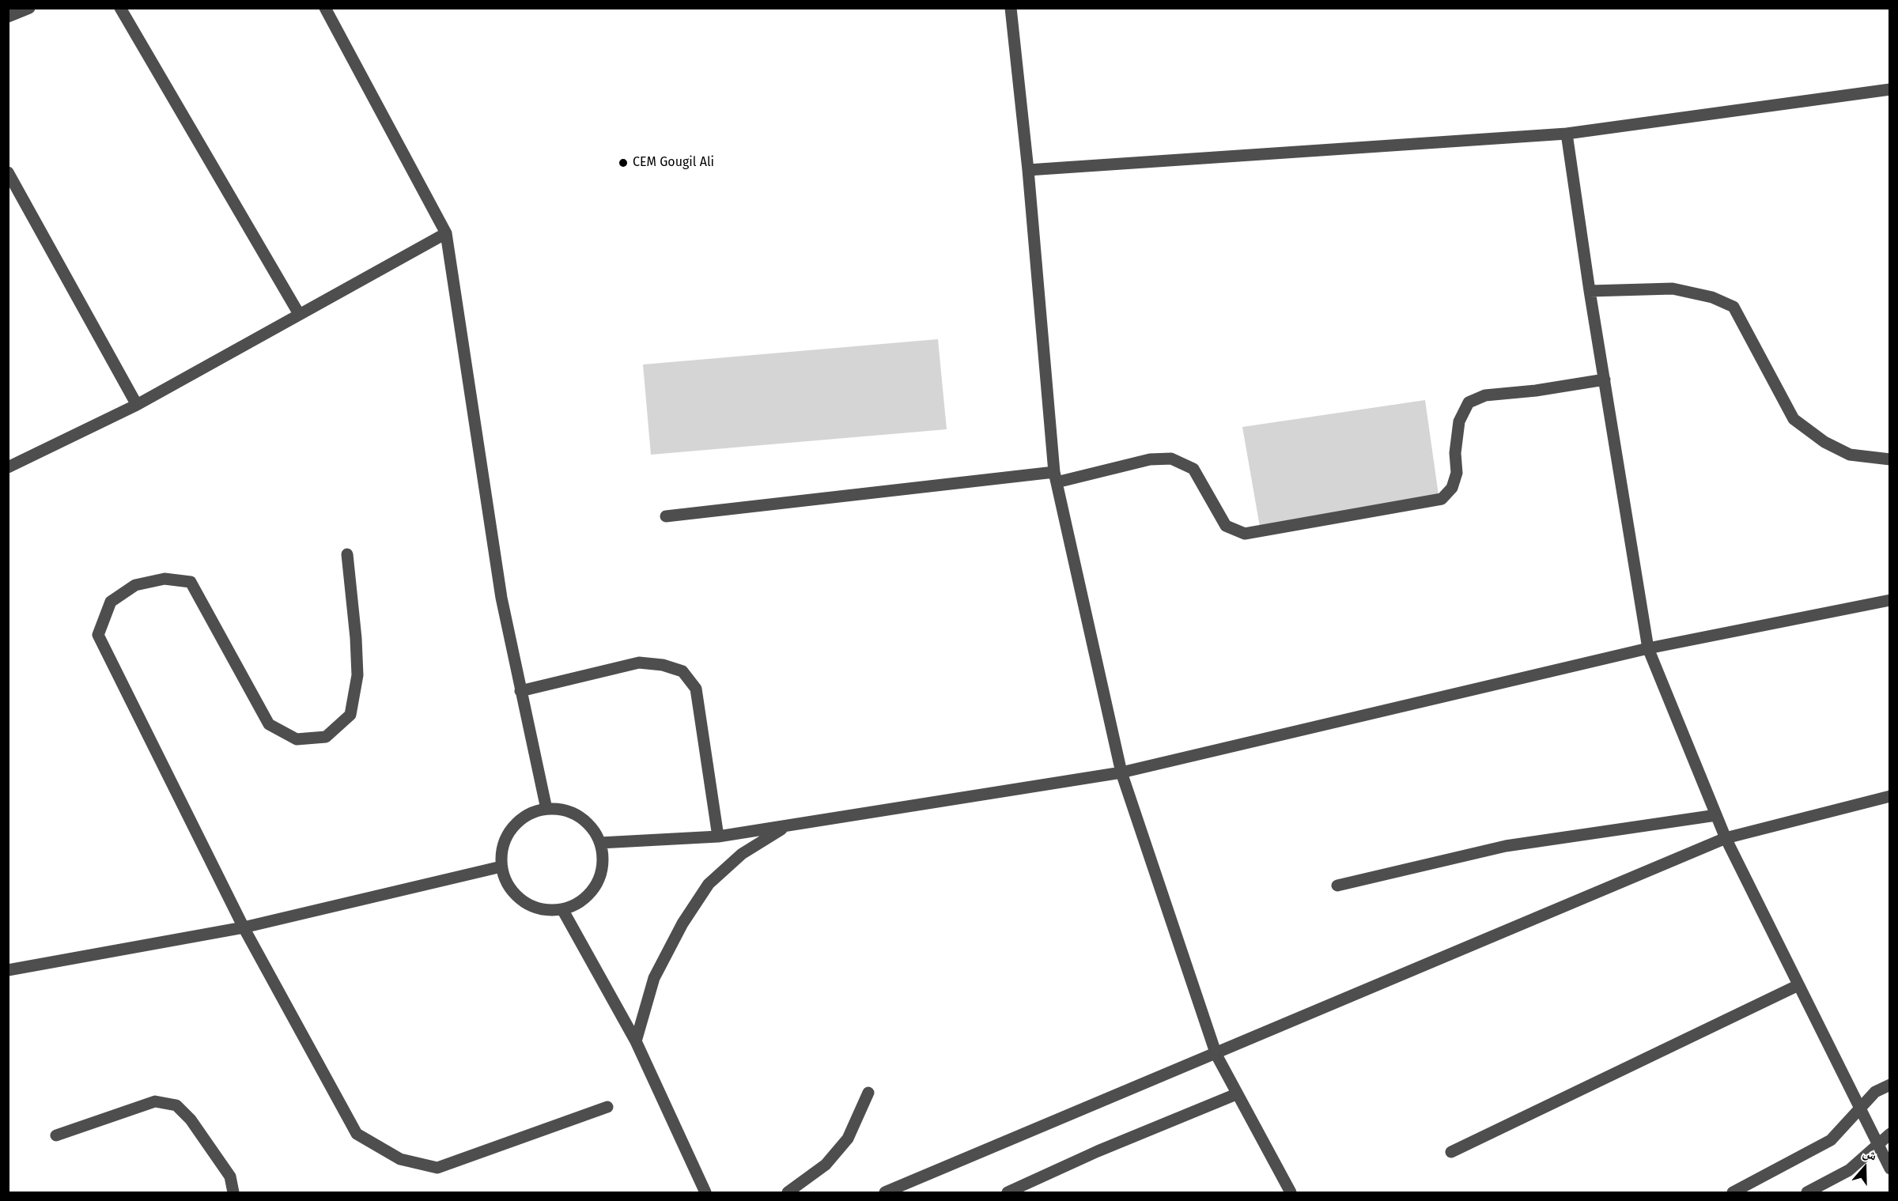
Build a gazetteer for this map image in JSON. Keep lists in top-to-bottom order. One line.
{"places":["CEM Gougil Ali"],"north":"top"}
